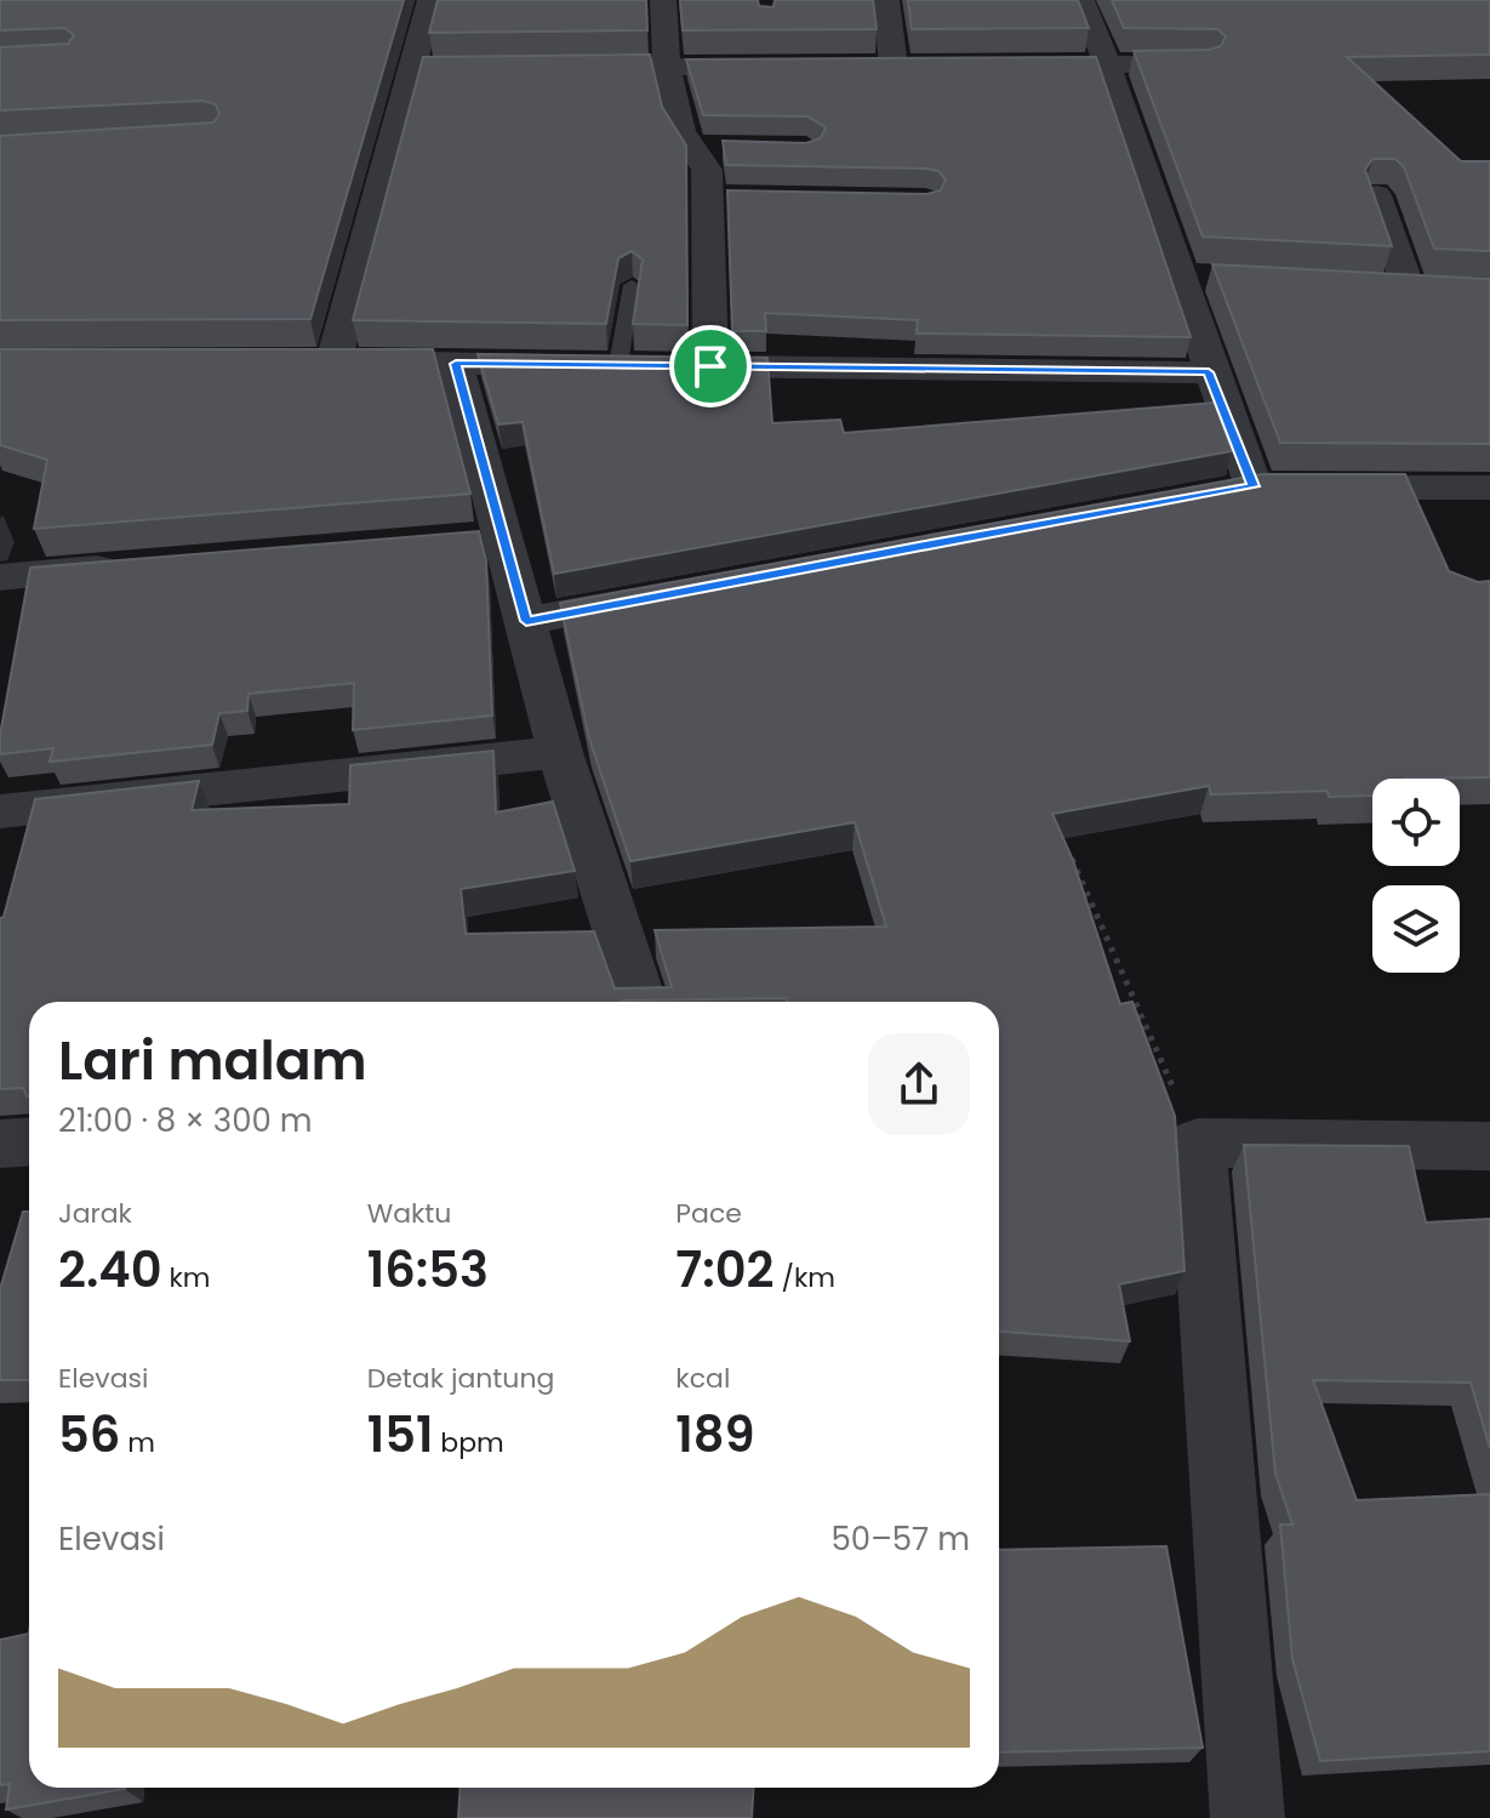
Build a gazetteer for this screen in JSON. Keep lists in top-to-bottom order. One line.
{"page":{"heading":["Lari malam","21:00 · 8 × 300 m"],"stats":[["Jarak","2.40 km"],["Waktu","16:53"],["Pace","7:02 /km"],["Elevasi","56 m"],["Detak jantung","151 bpm"],["kcal","189"]],"chart":["Elevasi","50–57 m"]}}
